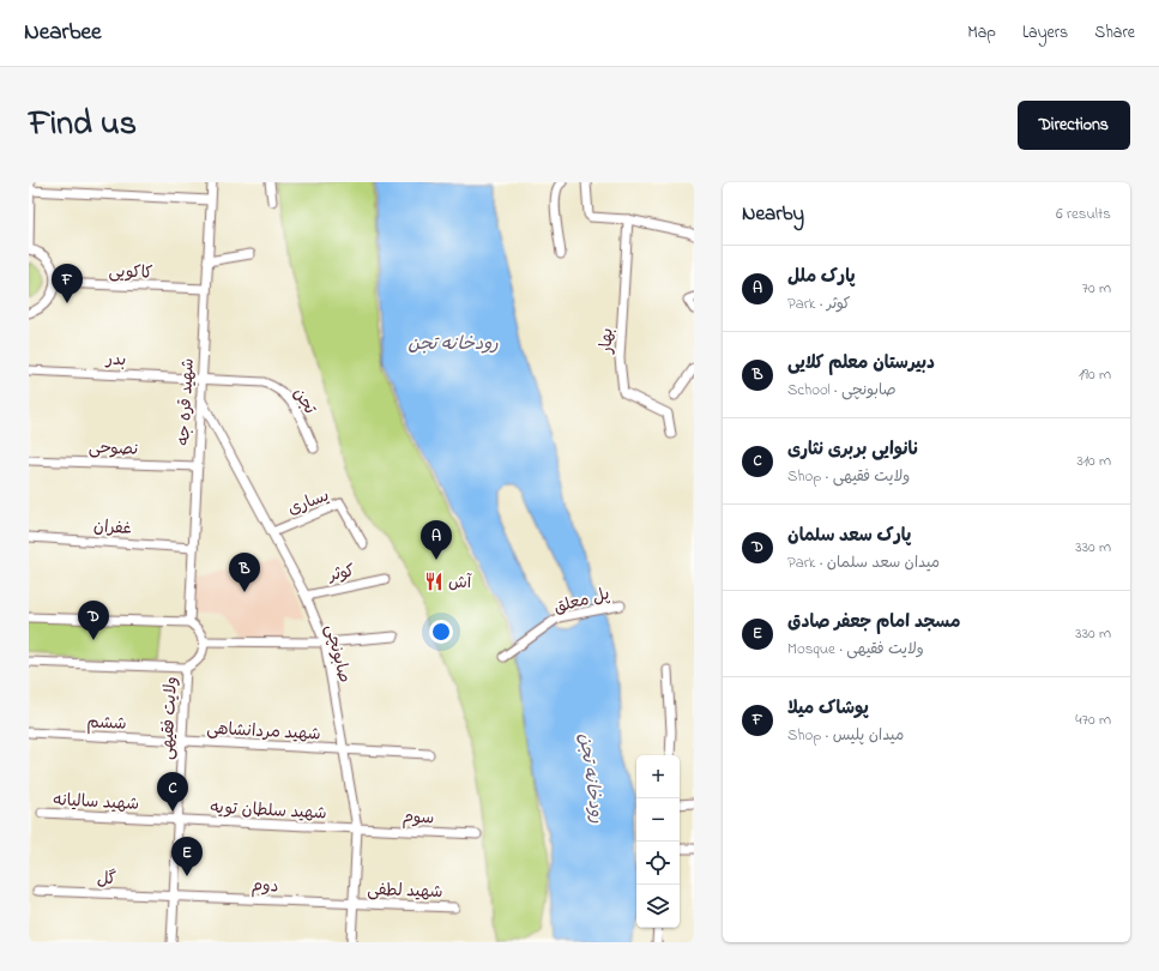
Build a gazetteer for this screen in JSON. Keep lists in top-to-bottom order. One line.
{"streets":{"street":["کاکویی","بهار","بدر","تجن","شهید قره جه","نصوحی","یساری","غفران","کوثر","پل معلق","صابونچی","ولایت فقیهی","ششم","شهید مردانشاهی","شهید سالیانه","شهید سلطان تویه","سوم","گل","دوم","شهید لطفی"]},"crossings":[["کاکویی","شهید قره جه"],["بدر","تجن"],["بدر","شهید قره جه"],["تجن","شهید قره جه"],["شهید قره جه","نصوحی"],["شهید قره جه","غفران"],["شهید قره جه","صابونچی"],["یساری","صابونچی"],["کوثر","صابونچی"],["صابونچی","شهید مردانشاهی"],["صابونچی","شهید سلطان تویه"],["صابونچی","سوم"],["صابونچی","دوم"],["صابونچی","شهید لطفی"],["ولایت فقیهی","ششم"],["ولایت فقیهی","شهید مردانشاهی"],["ولایت فقیهی","شهید سالیانه"],["ولایت فقیهی","شهید سلطان تویه"],["ولایت فقیهی","گل"],["ولایت فقیهی","دوم"],["ششم","شهید مردانشاهی"],["شهید سالیانه","شهید سلطان تویه"],["شهید سلطان تویه","سوم"],["گل","دوم"],["دوم","شهید لطفی"]],"water":["رودخانه تجن"],"places":{"restaurant":["آش"]},"page":{"header":"Nearbee","nav":["Map","Layers","Share"],"title":"Find us","buttons":"Directions","heading":["Nearby","6 results"],"list":[{"mark":"A","name":"پارک ملل","note":"Park · کوثر","value":"70 m"},{"mark":"B","name":"دبیرستان معلم کلایی","note":"School · صابونچی","value":"190 m"},{"mark":"C","name":"نانوایی بربری نثاری","note":"Shop · ولایت فقیهی","value":"310 m"},{"mark":"D","name":"پارک سعد سلمان","note":"Park · میدان سعد سلمان","value":"330 m"},{"mark":"E","name":"مسجد امام جعفر صادق","note":"Mosque · ولایت فقیهی","value":"330 m"},{"mark":"F","name":"پوشاک میلا","note":"Shop · میدان پلیس","value":"470 m"}],"pins":["F","A","B","D","C","E"],"map_buttons":["+","−"]}}
